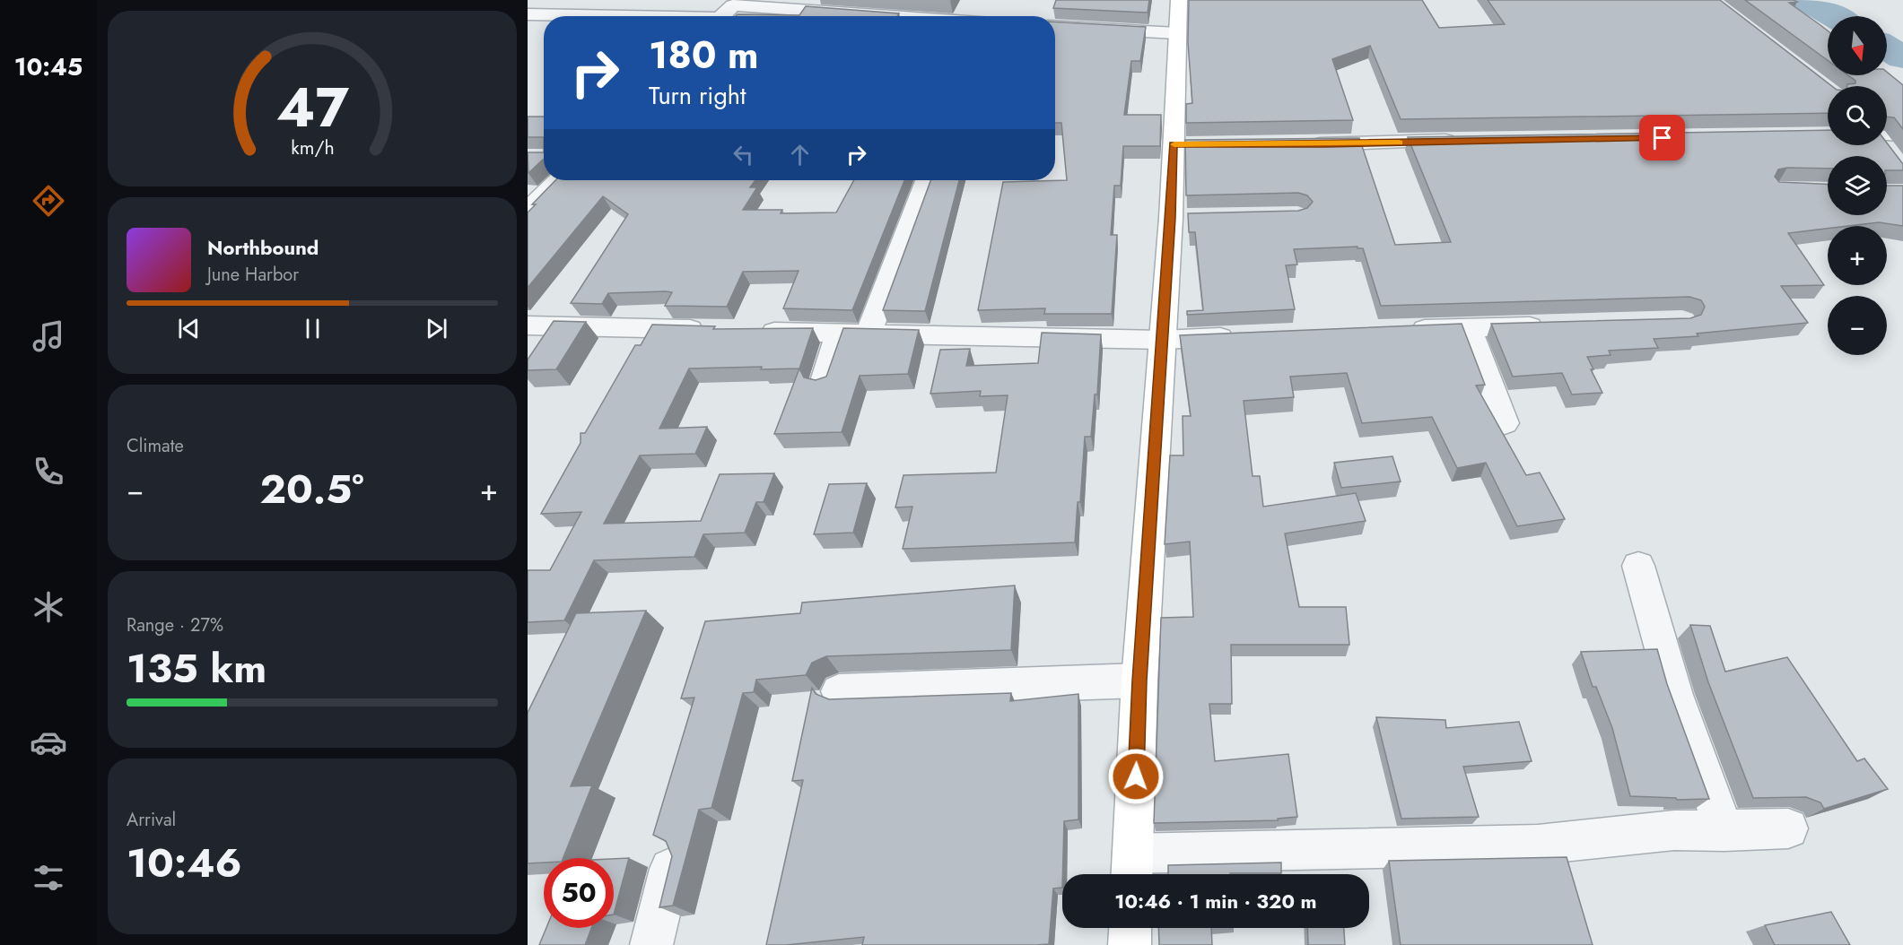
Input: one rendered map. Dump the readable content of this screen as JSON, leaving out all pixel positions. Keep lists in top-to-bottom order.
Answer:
{
  "north": "bottom",
  "page": {
    "tabs": "10:45",
    "map_buttons": ["+", "−"],
    "turn": ["180 m", "Turn right"],
    "song": ["Northbound", "June Harbor"],
    "tile": [
      "Climate",
      ["Range · 27%", "135 km"],
      ["Arrival", "10:46"]
    ],
    "heat": ["−", "20.5°", "+"],
    "limit": "50",
    "trip": "10:46 · 1 min · 320 m",
    "gauge": ["47", "km/h"]
  }
}
